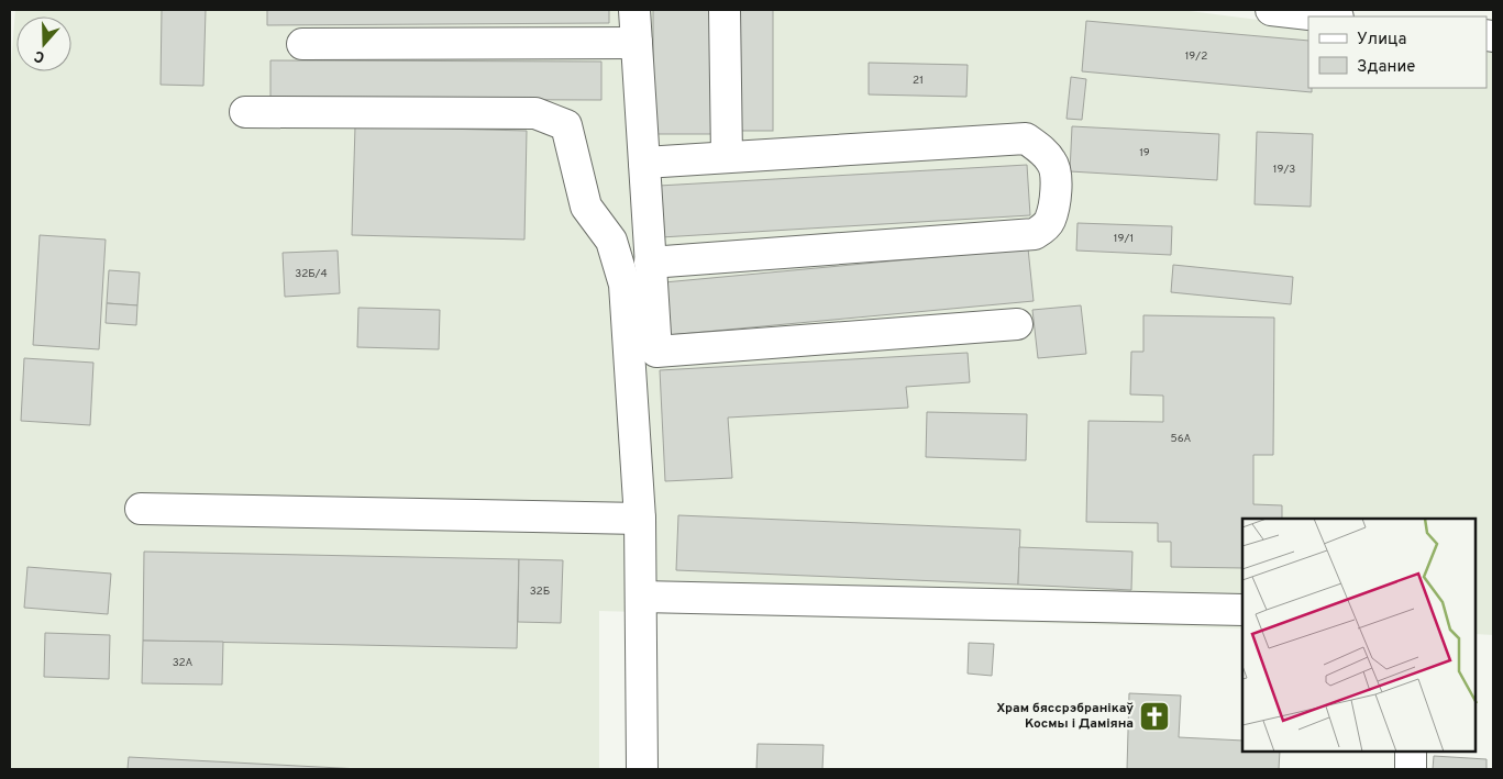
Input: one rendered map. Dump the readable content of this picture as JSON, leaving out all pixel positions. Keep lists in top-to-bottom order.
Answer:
{
  "places": {
    "church": ["Храм бяссрэбранікаў Космы і Даміяна"]
  },
  "house_numbers": [
    "19/2",
    "21",
    "19",
    "19/3",
    "19/1",
    "32Б/4",
    "56А",
    "32Б",
    "32А"
  ],
  "legend": ["Улица", "Здание"],
  "north": "bottom"
}
